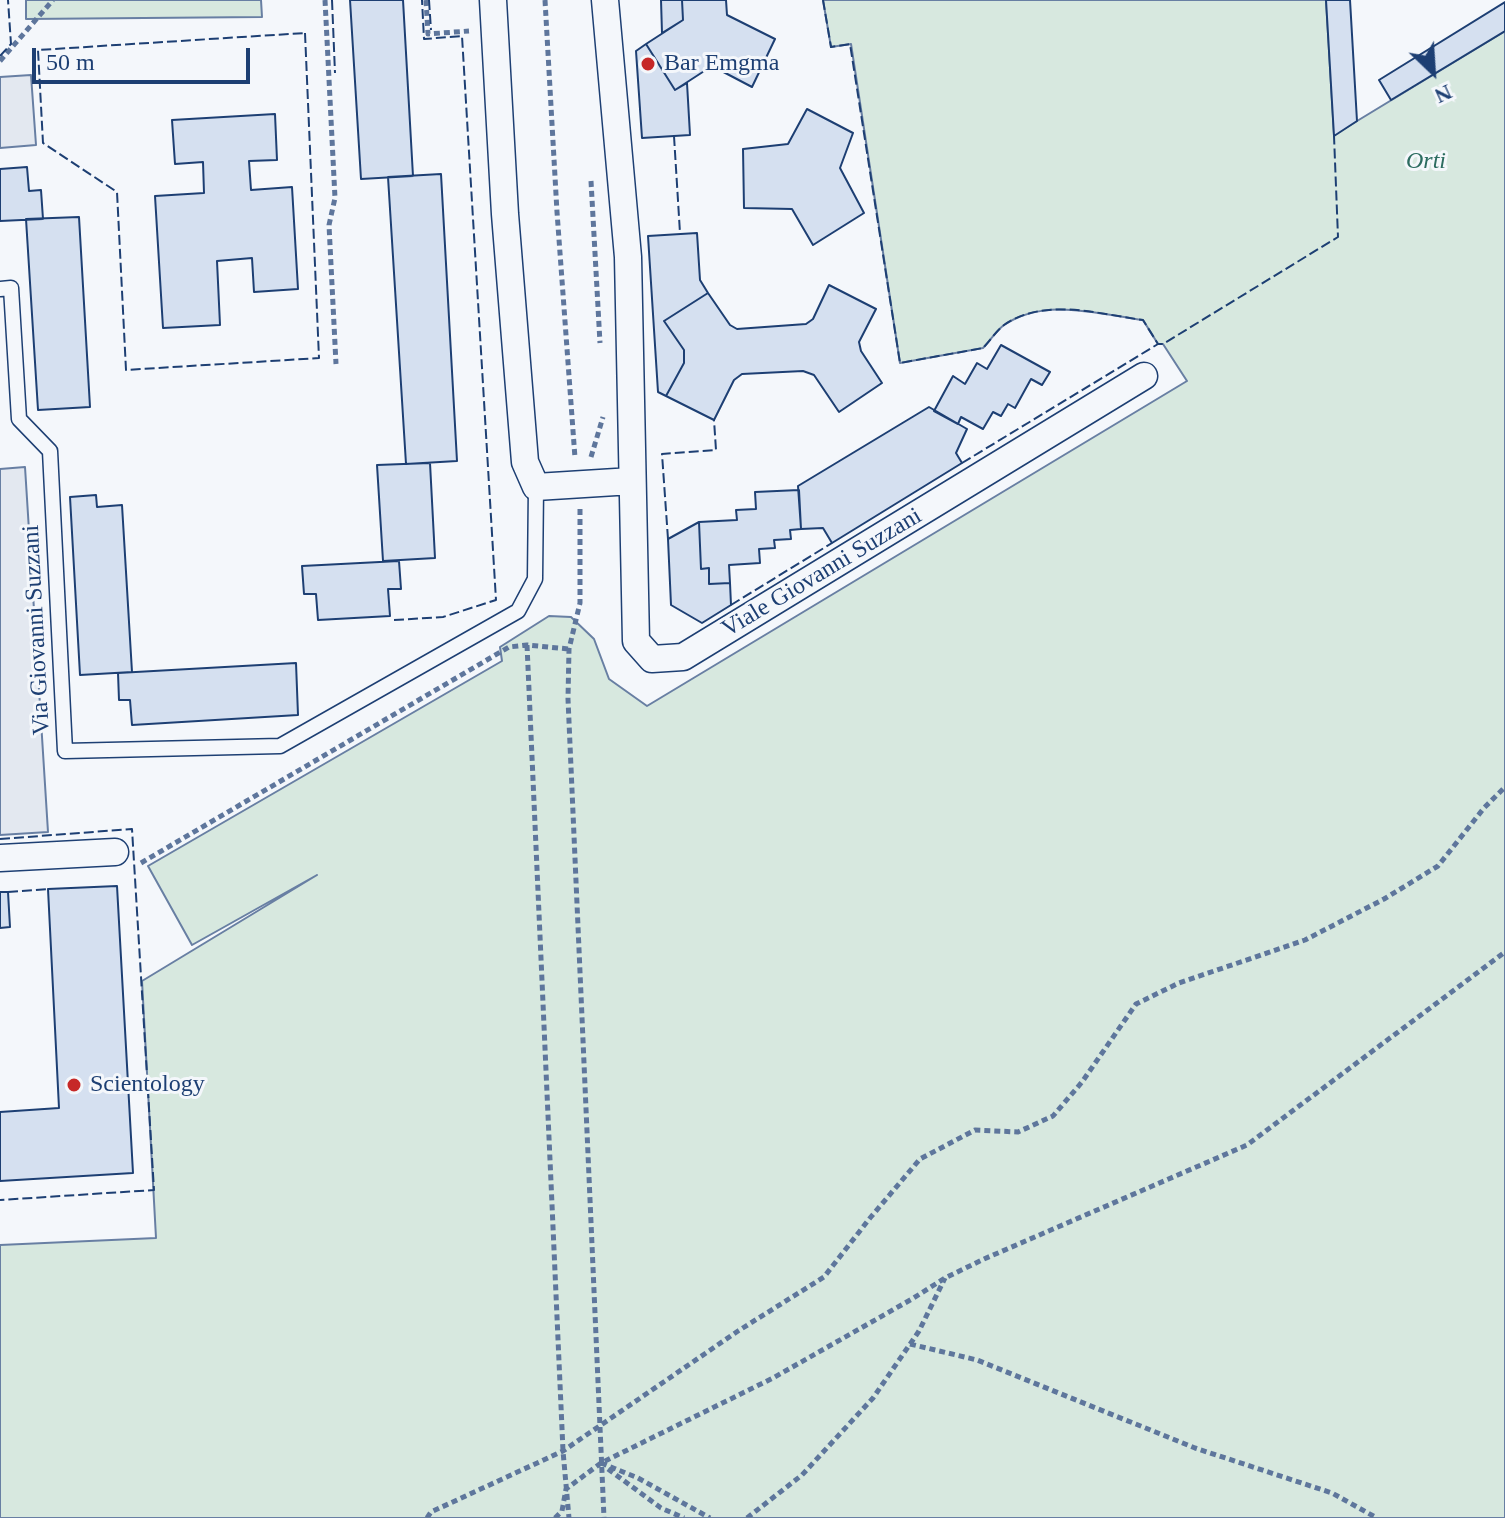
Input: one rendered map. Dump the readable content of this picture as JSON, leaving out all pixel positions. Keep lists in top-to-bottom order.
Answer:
{
  "streets": {
    "street": ["Viale Giovanni Suzzani"],
    "lane": ["Via Giovanni Suzzani"]
  },
  "parks": ["Orti"],
  "places": ["Bar Emgma", "Scientology"],
  "scale_bar": "50 m",
  "north": "bottom right"
}
